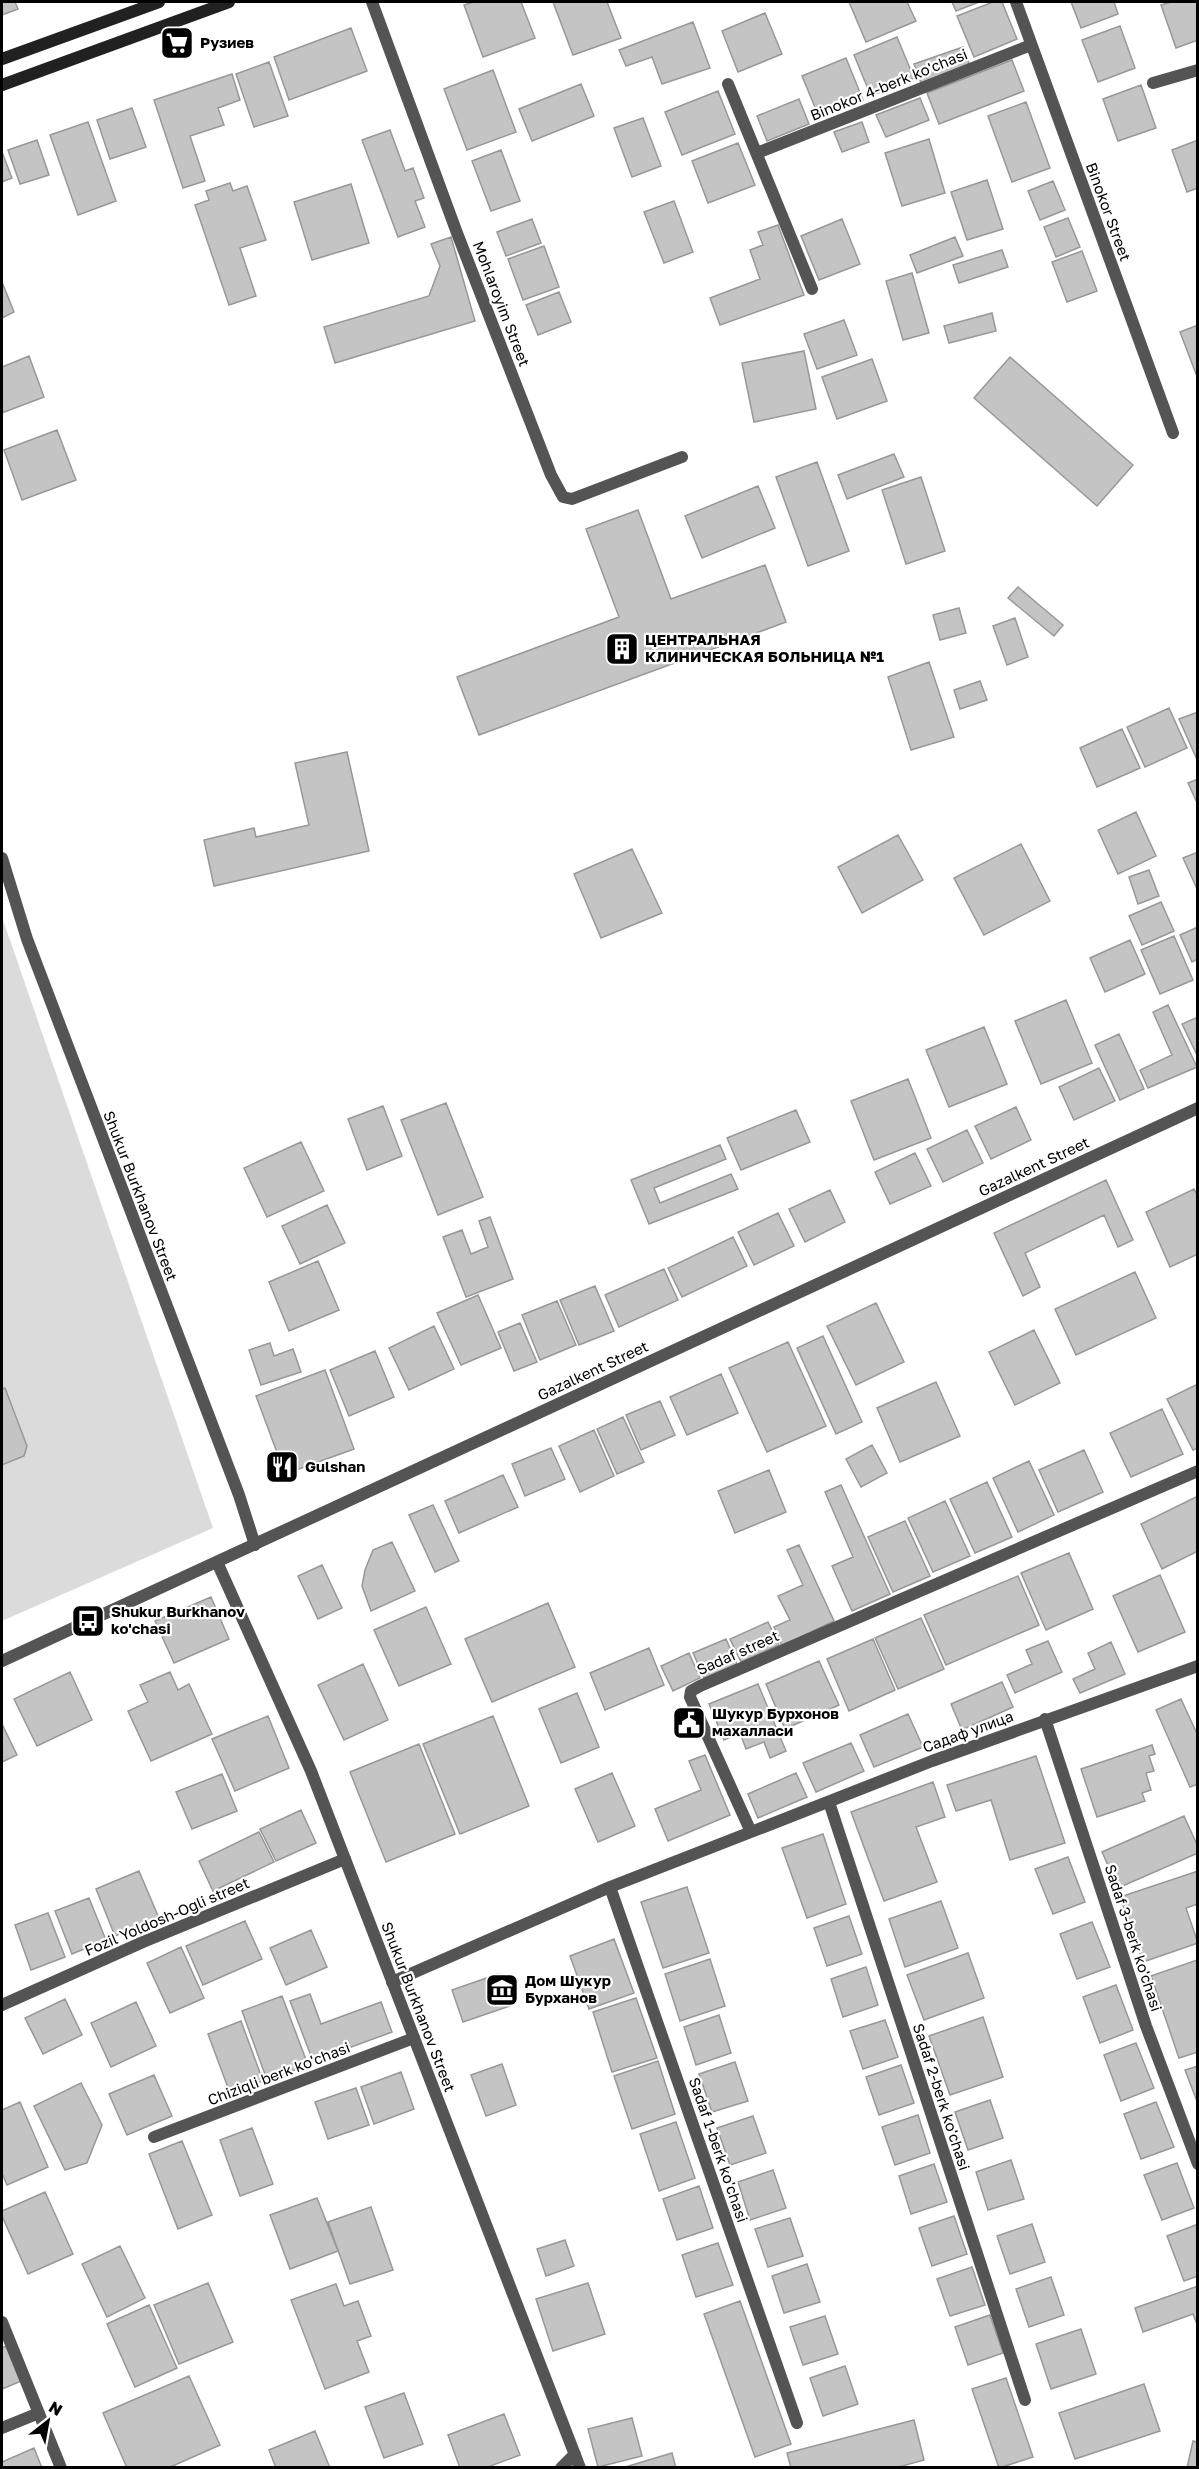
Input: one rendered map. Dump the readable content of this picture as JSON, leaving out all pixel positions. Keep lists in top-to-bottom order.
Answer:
{
  "streets": {
    "street": [
      "Binokor 4-berk ko'chasi",
      "Binokor Street",
      "Mohlaroyim Street",
      "Gazalkent Street",
      "Shukur Burkhanov Street",
      "Sadaf street",
      "Садаф улица",
      "Fozil Yoldosh-Ogli street",
      "Sadaf 3-berk ko'chasi",
      "Chiziqli berk ko'chasi",
      "Sadaf 2-berk ko'chasi",
      "Sadaf 1-berk ko'chasi"
    ]
  },
  "crossings": [
    ["Binokor 4-berk ko'chasi", "Binokor Street"],
    ["Gazalkent Street", "Shukur Burkhanov Street"],
    ["Shukur Burkhanov Street", "Fozil Yoldosh-Ogli street"],
    ["Shukur Burkhanov Street", "Chiziqli berk ko'chasi"],
    ["Sadaf street", "Садаф улица"],
    ["Садаф улица", "Sadaf 3-berk ko'chasi"],
    ["Садаф улица", "Sadaf 2-berk ko'chasi"]
  ],
  "places": {
    "supermarket": ["Рузиев"],
    "building": ["ЦЕНТРАЛЬНАЯ КЛИНИЧЕСКАЯ БОЛЬНИЦА №1"],
    "restaurant": ["Gulshan"],
    "bus stop": ["Shukur Burkhanov ko'chasi"],
    "public building": ["Шукур Бурхонов махалласи"],
    "museum": ["Дом Шукур Бурханов"]
  },
  "north": "top right"
}
